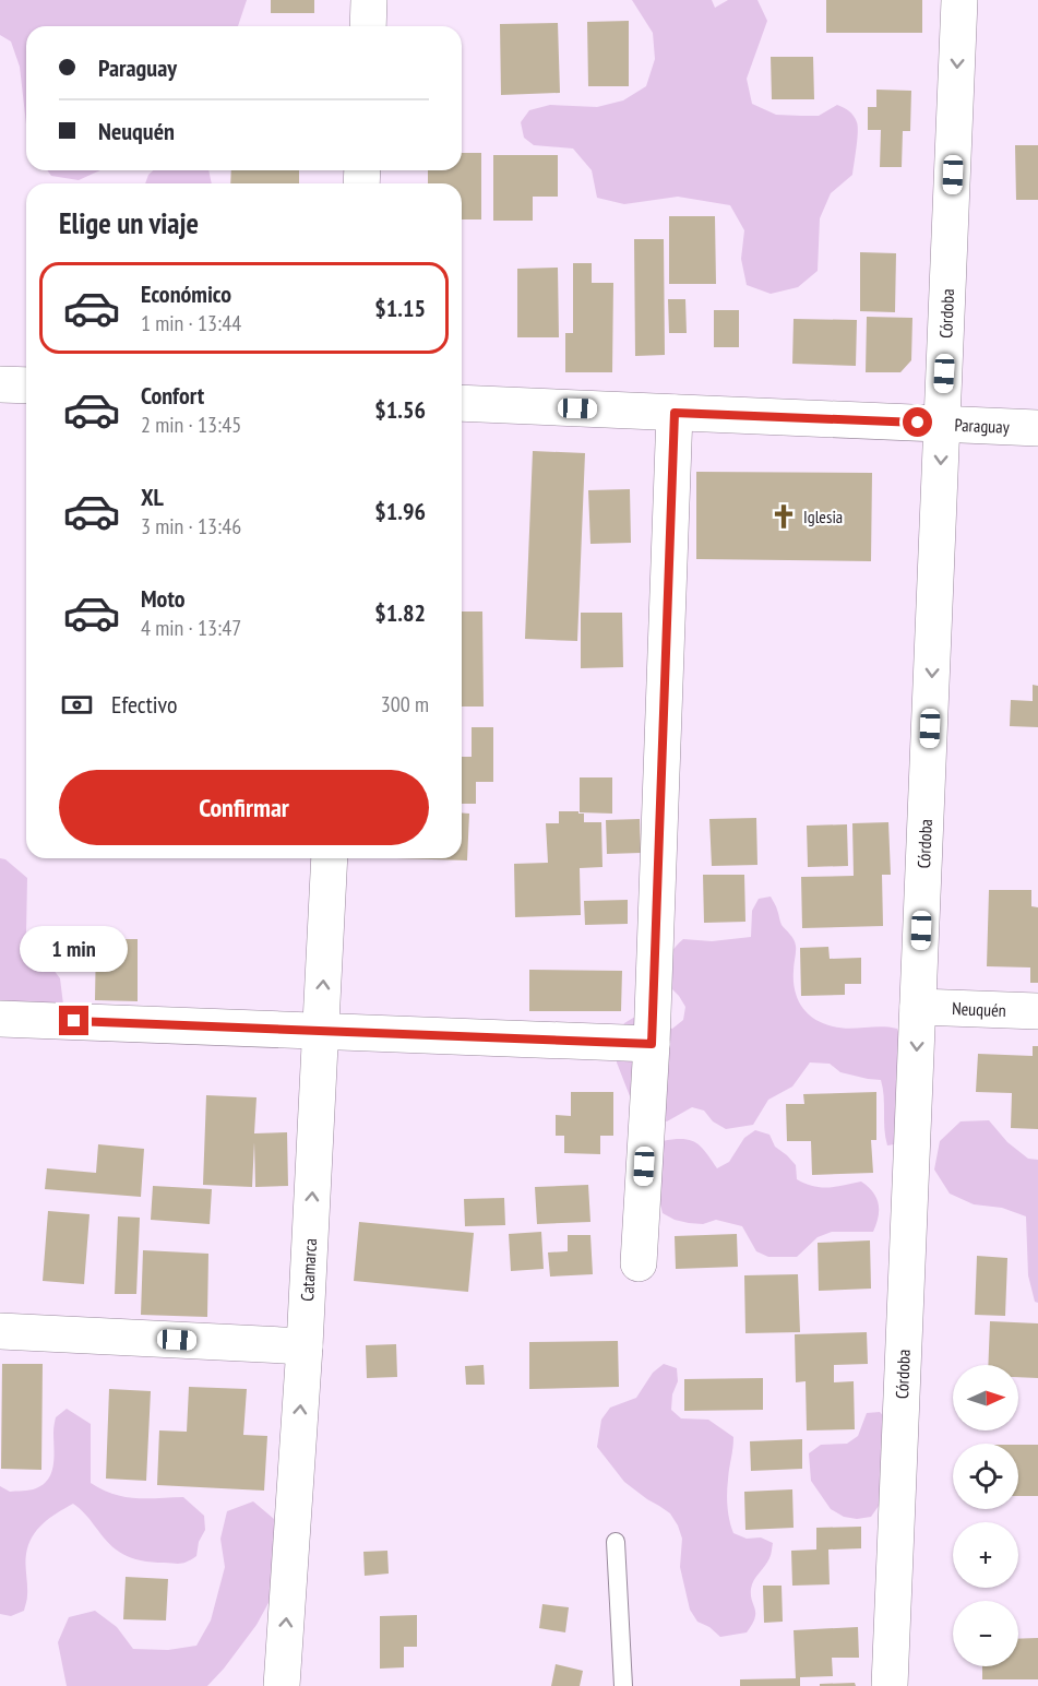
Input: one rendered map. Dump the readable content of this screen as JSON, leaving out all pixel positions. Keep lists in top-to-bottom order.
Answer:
{
  "streets": {
    "street": [
      "Córdoba",
      "Paraguay",
      "Neuquén",
      "Catamarca"
    ]
  },
  "crossings": [
    ["Córdoba", "Paraguay"],
    ["Córdoba", "Neuquén"]
  ],
  "one_way": ["Catamarca"],
  "places": {
    "church": ["Iglesia"]
  },
  "north": "right",
  "page": {
    "banner": ["Paraguay", "Neuquén"],
    "heading": "Elige un viaje",
    "list": [
      {
        "name": "Económico",
        "note": "1 min · 13:44",
        "value": "$1.15"
      },
      {
        "name": "Confort",
        "note": "2 min · 13:45",
        "value": "$1.56"
      },
      {
        "name": "XL",
        "note": "3 min · 13:46",
        "value": "$1.96"
      },
      {
        "name": "Moto",
        "note": "4 min · 13:47",
        "value": "$1.82"
      }
    ],
    "pay": ["Efectivo", "300 m"],
    "buttons": "Confirmar",
    "bubble": "1 min",
    "map_buttons": ["+", "−"]
  }
}
